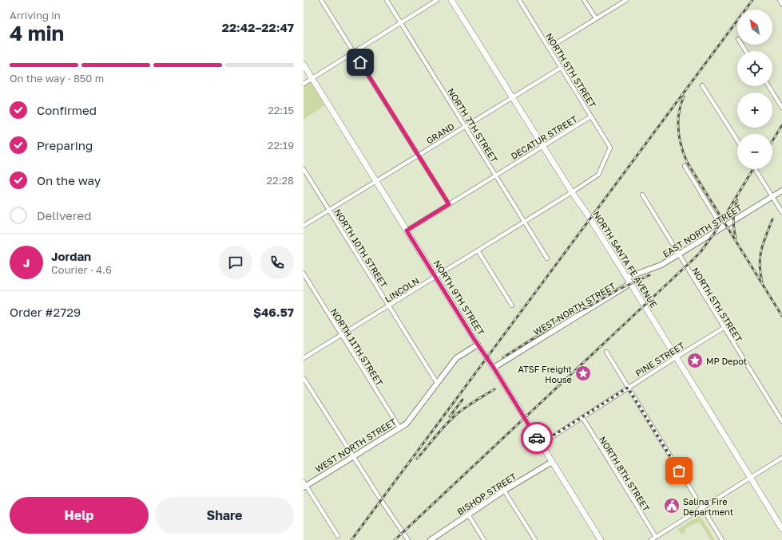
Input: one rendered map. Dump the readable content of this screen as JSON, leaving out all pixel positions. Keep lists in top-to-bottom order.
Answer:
{
  "streets": {
    "main road": ["NORTH SANTA FE AVENUE", "NORTH 9TH STREET"],
    "street": [
      "NORTH 5TH STREET",
      "NORTH 7TH STREET",
      "GRAND",
      "DECATUR STREET",
      "EAST NORTH STREET",
      "NORTH 10TH STREET",
      "LINCOLN",
      "WEST NORTH STREET",
      "NORTH 11TH STREET",
      "PINE STREET",
      "NORTH 8TH STREET",
      "BISHOP STREET"
    ]
  },
  "crossings": [
    ["NORTH 5TH STREET", "GRAND"],
    ["NORTH 5TH STREET", "DECATUR STREET"],
    ["NORTH 5TH STREET", "EAST NORTH STREET"],
    ["NORTH 5TH STREET", "LINCOLN"],
    ["NORTH 5TH STREET", "PINE STREET"],
    ["NORTH 7TH STREET", "GRAND"],
    ["NORTH 7TH STREET", "DECATUR STREET"],
    ["NORTH 7TH STREET", "LINCOLN"],
    ["GRAND", "NORTH 10TH STREET"],
    ["GRAND", "NORTH SANTA FE AVENUE"],
    ["GRAND", "NORTH 9TH STREET"],
    ["DECATUR STREET", "NORTH SANTA FE AVENUE"],
    ["DECATUR STREET", "NORTH 9TH STREET"],
    ["EAST NORTH STREET", "NORTH SANTA FE AVENUE"],
    ["NORTH 10TH STREET", "LINCOLN"],
    ["NORTH 10TH STREET", "WEST NORTH STREET"],
    ["NORTH SANTA FE AVENUE", "LINCOLN"],
    ["NORTH SANTA FE AVENUE", "WEST NORTH STREET"],
    ["NORTH SANTA FE AVENUE", "PINE STREET"],
    ["LINCOLN", "NORTH 9TH STREET"],
    ["LINCOLN", "NORTH 11TH STREET"],
    ["NORTH 9TH STREET", "WEST NORTH STREET"],
    ["NORTH 9TH STREET", "PINE STREET"],
    ["NORTH 9TH STREET", "BISHOP STREET"],
    ["WEST NORTH STREET", "NORTH 11TH STREET"],
    ["PINE STREET", "NORTH 8TH STREET"]
  ],
  "places": {
    "place": ["MP Depot", "ATSF Freight House"],
    "public building": ["Salina Fire Department"]
  },
  "north": "top left",
  "page": {
    "heading": ["4 min", "Arriving in", "22:42–22:47"],
    "panel": [
      "Jordan",
      "Courier · 4.6",
      "Order #2729",
      "$46.57"
    ],
    "map_buttons": ["+", "−"],
    "bar": "On the way · 850 m",
    "list": [
      ["Confirmed", "22:15"],
      ["Preparing", "22:19"],
      ["On the way", "22:28"],
      "Delivered"
    ],
    "round": "J",
    "buttons": ["Help", "Share"]
  }
}
